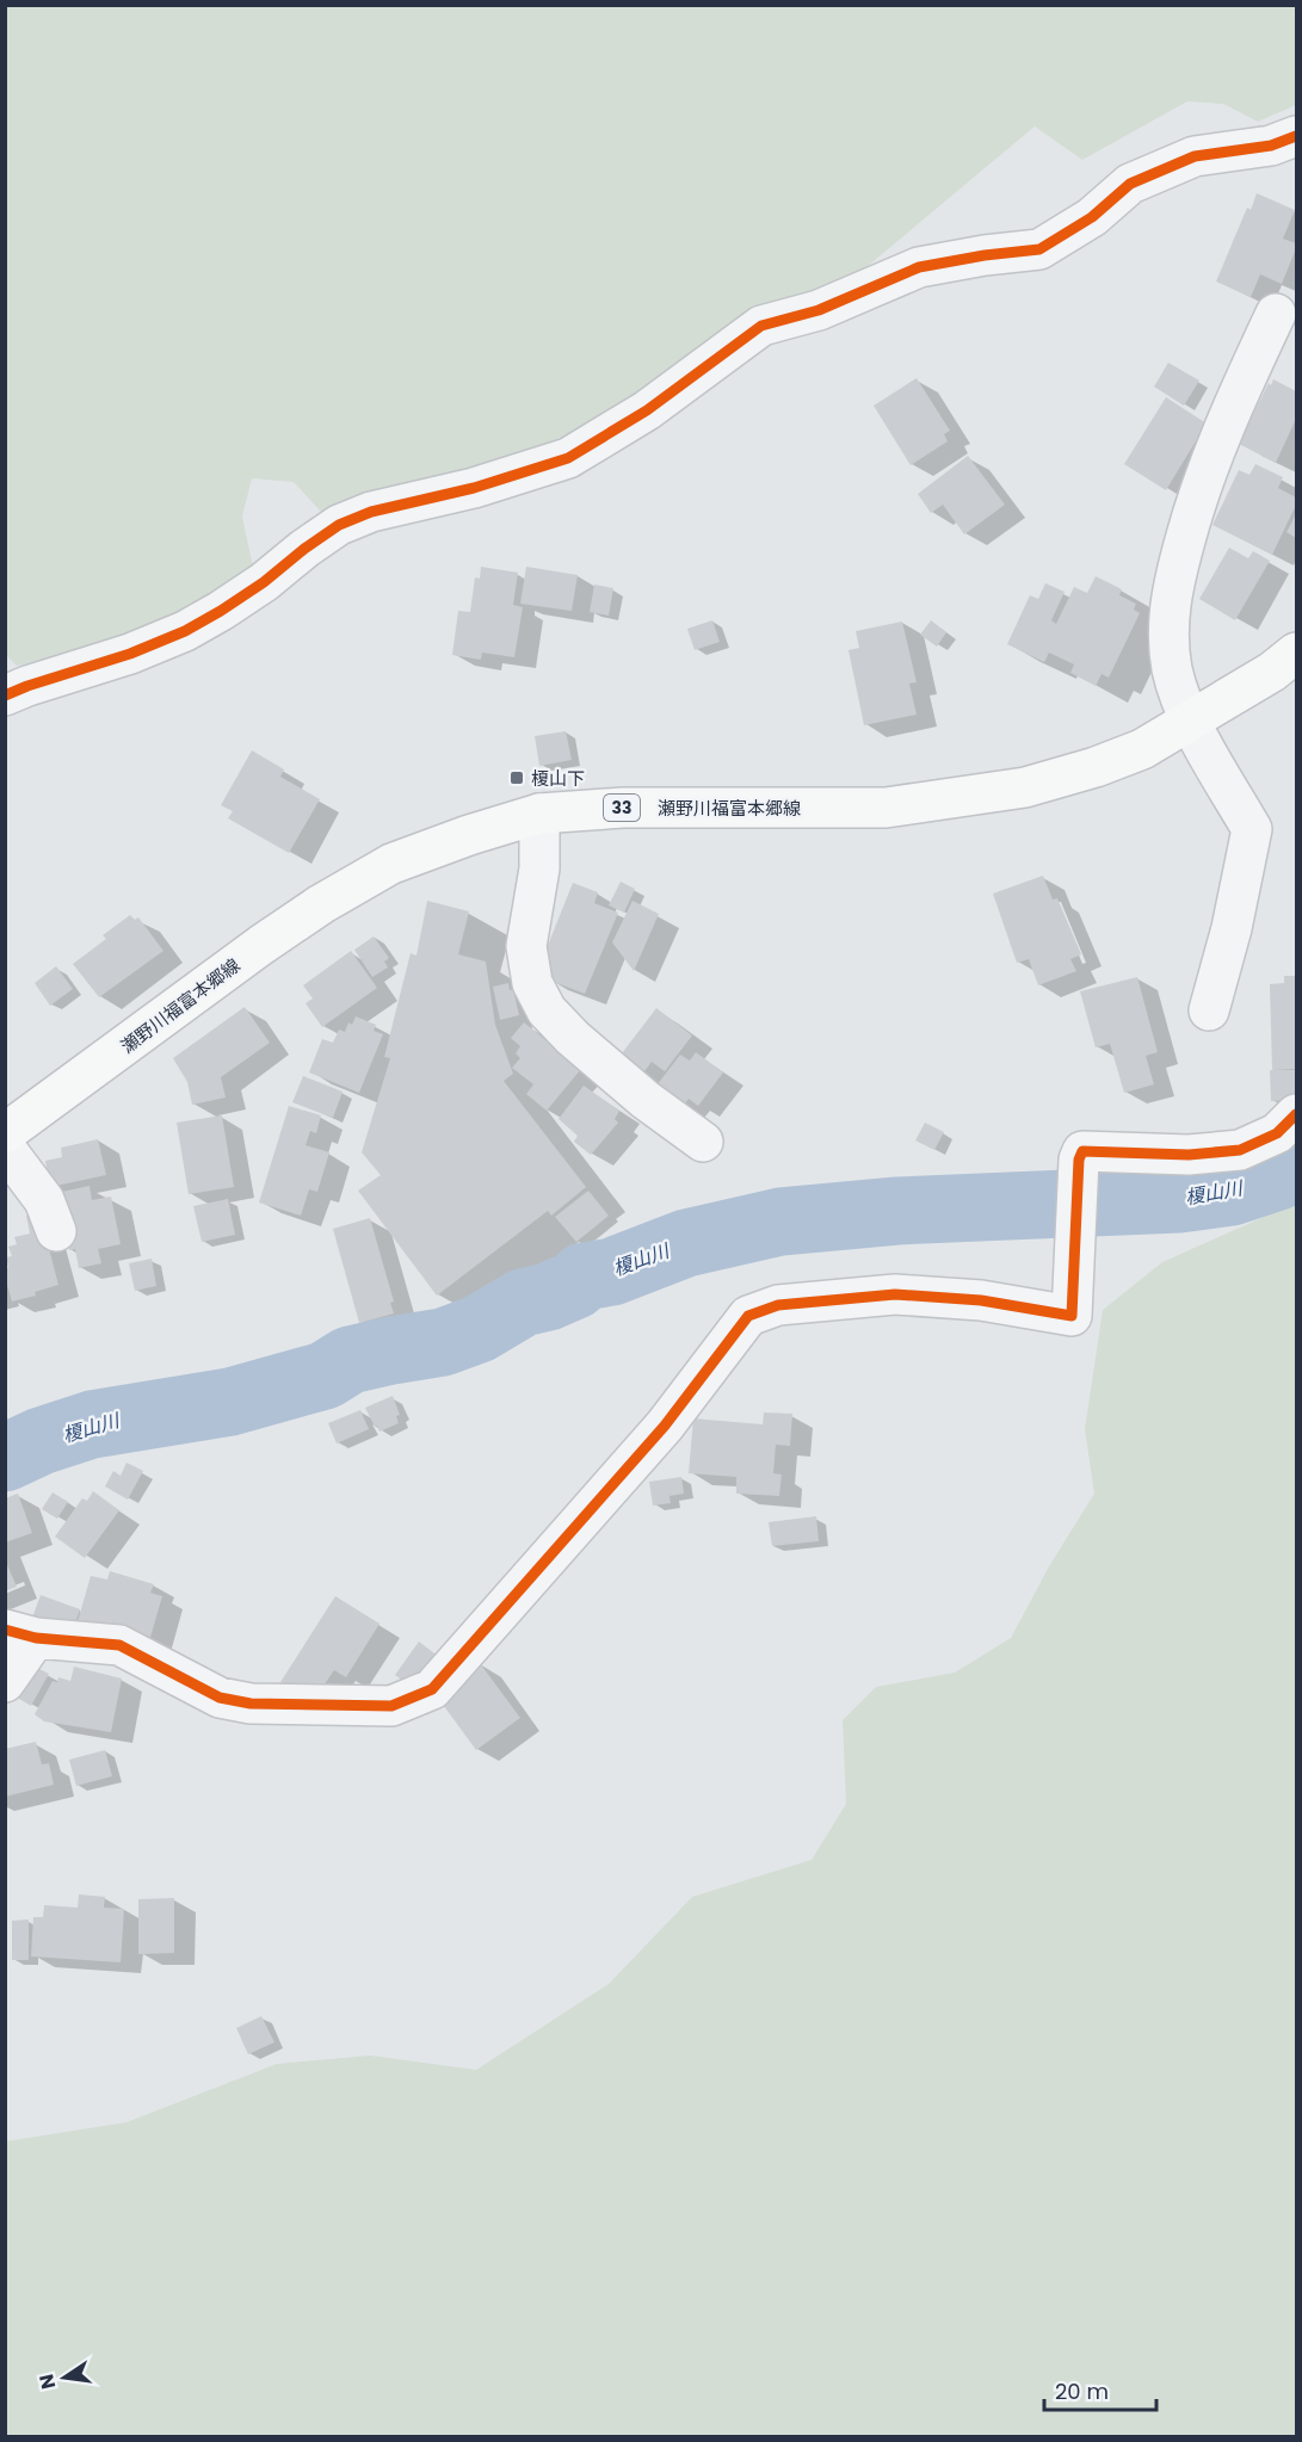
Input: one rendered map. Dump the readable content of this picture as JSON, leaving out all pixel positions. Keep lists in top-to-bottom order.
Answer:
{
  "streets": {
    "main road": ["33", "瀬野川福富本郷線"]
  },
  "water": ["榎山川"],
  "places": {
    "transit": ["榎山下"]
  },
  "scale_bar": "20 m",
  "north": "left"
}
